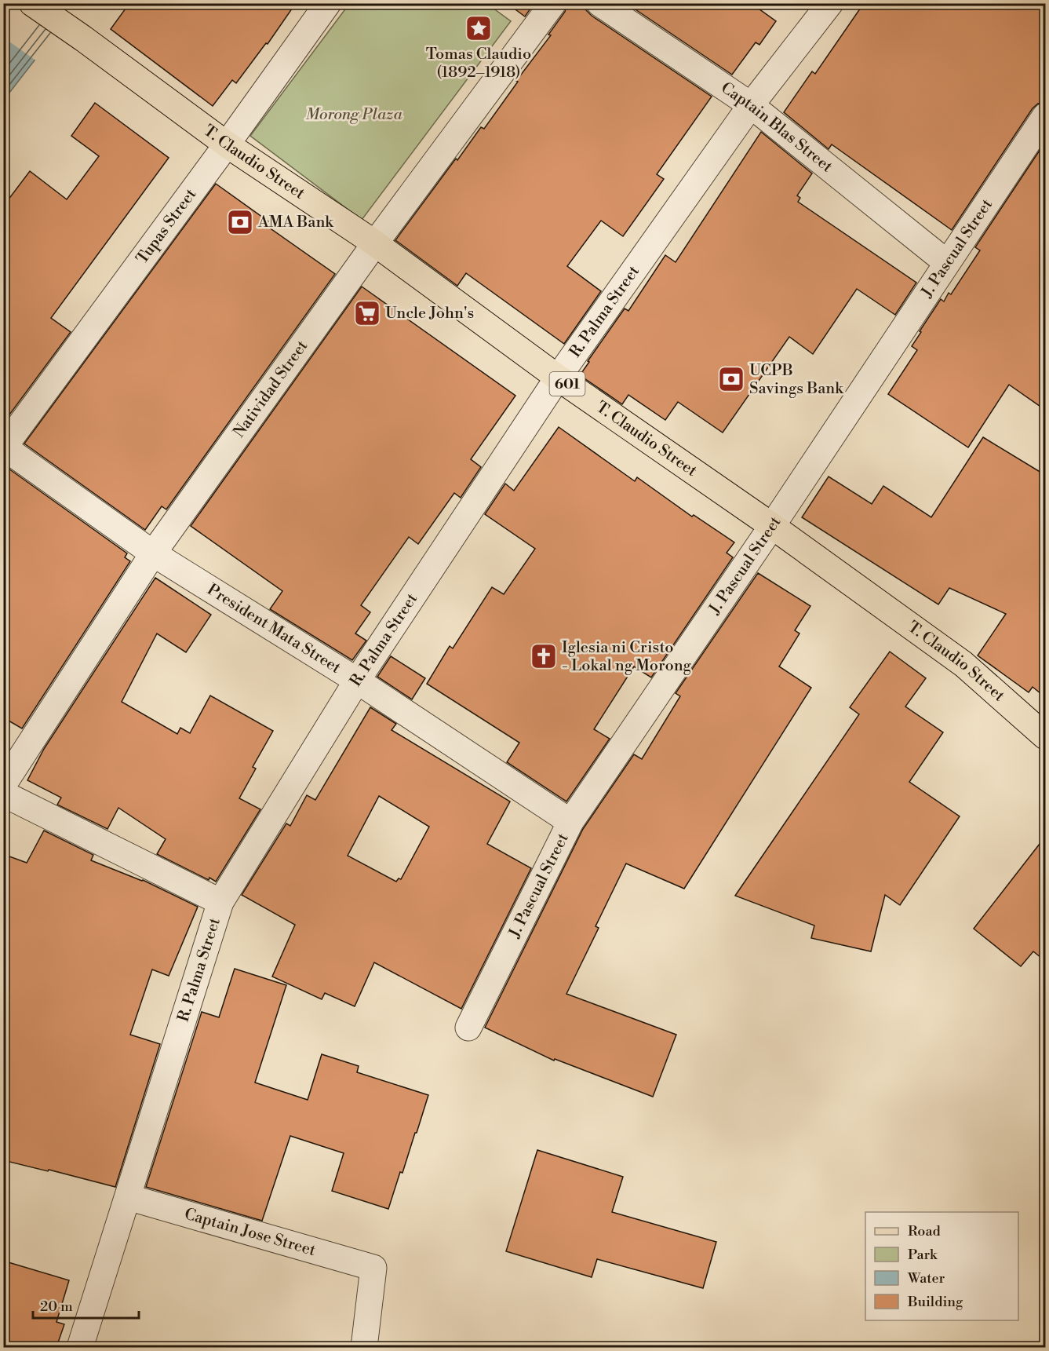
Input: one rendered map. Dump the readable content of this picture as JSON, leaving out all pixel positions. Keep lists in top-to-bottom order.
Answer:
{
  "streets": {
    "main road": ["T. Claudio Street", "601"],
    "street": [
      "Captain Blas Street",
      "Tupas Street",
      "J. Pascual Street",
      "R. Palma Street",
      "Natividad Street",
      "President Mata Street",
      "Captain Jose Street"
    ]
  },
  "crossings": [
    ["Captain Blas Street", "J. Pascual Street"],
    ["Captain Blas Street", "R. Palma Street"],
    ["T. Claudio Street", "Tupas Street"],
    ["T. Claudio Street", "J. Pascual Street"],
    ["T. Claudio Street", "R. Palma Street"],
    ["T. Claudio Street", "Natividad Street"],
    ["Tupas Street", "President Mata Street"],
    ["J. Pascual Street", "President Mata Street"],
    ["R. Palma Street", "President Mata Street"],
    ["R. Palma Street", "Captain Jose Street"],
    ["Natividad Street", "President Mata Street"]
  ],
  "parks": ["Morong Plaza"],
  "places": {
    "place": ["Tomas Claudio (1892–1918)"],
    "bank": ["AMA Bank", "UCPB Savings Bank"],
    "supermarket": ["Uncle John's"],
    "church": ["Iglesia ni Cristo - Lokal ng Morong"]
  },
  "legend": [
    "Road",
    "Park",
    "Water",
    "Building"
  ],
  "scale_bar": "20 m"
}
